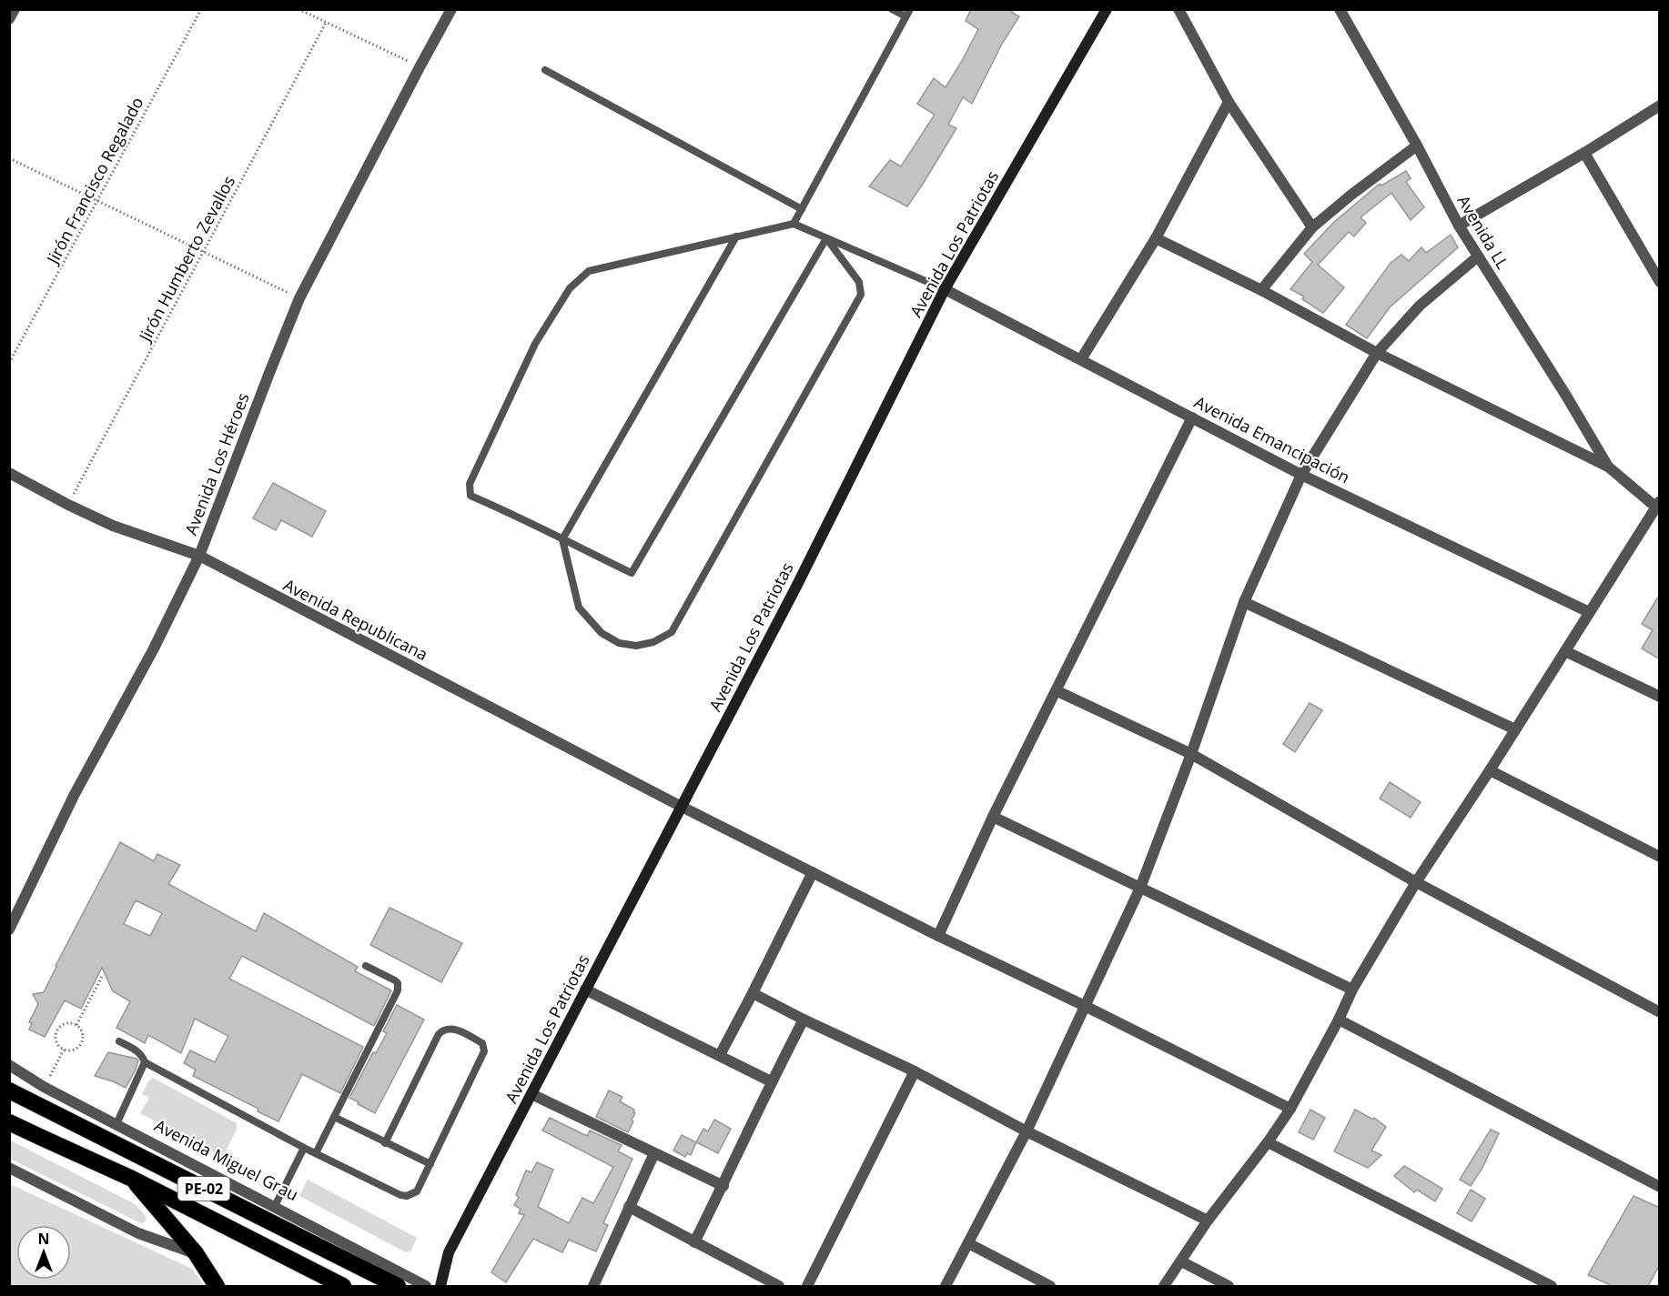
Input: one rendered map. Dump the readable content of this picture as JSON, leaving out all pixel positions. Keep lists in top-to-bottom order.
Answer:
{
  "streets": {
    "highway": ["PE-02"],
    "street": [
      "Avenida LL",
      "Avenida Los Patriotas",
      "Avenida Emancipación",
      "Avenida Los Héroes",
      "Avenida Republicana",
      "Avenida Miguel Grau"
    ],
    "path": ["Jirón Francisco Regalado", "Jirón Humberto Zevallos"]
  },
  "crossings": [
    ["Avenida Los Patriotas", "Avenida Emancipación"],
    ["Avenida Los Patriotas", "Avenida Republicana"],
    ["Jirón Humberto Zevallos", "Avenida Republicana"],
    ["Avenida Los Héroes", "Avenida Republicana"]
  ],
  "north": "top"
}
